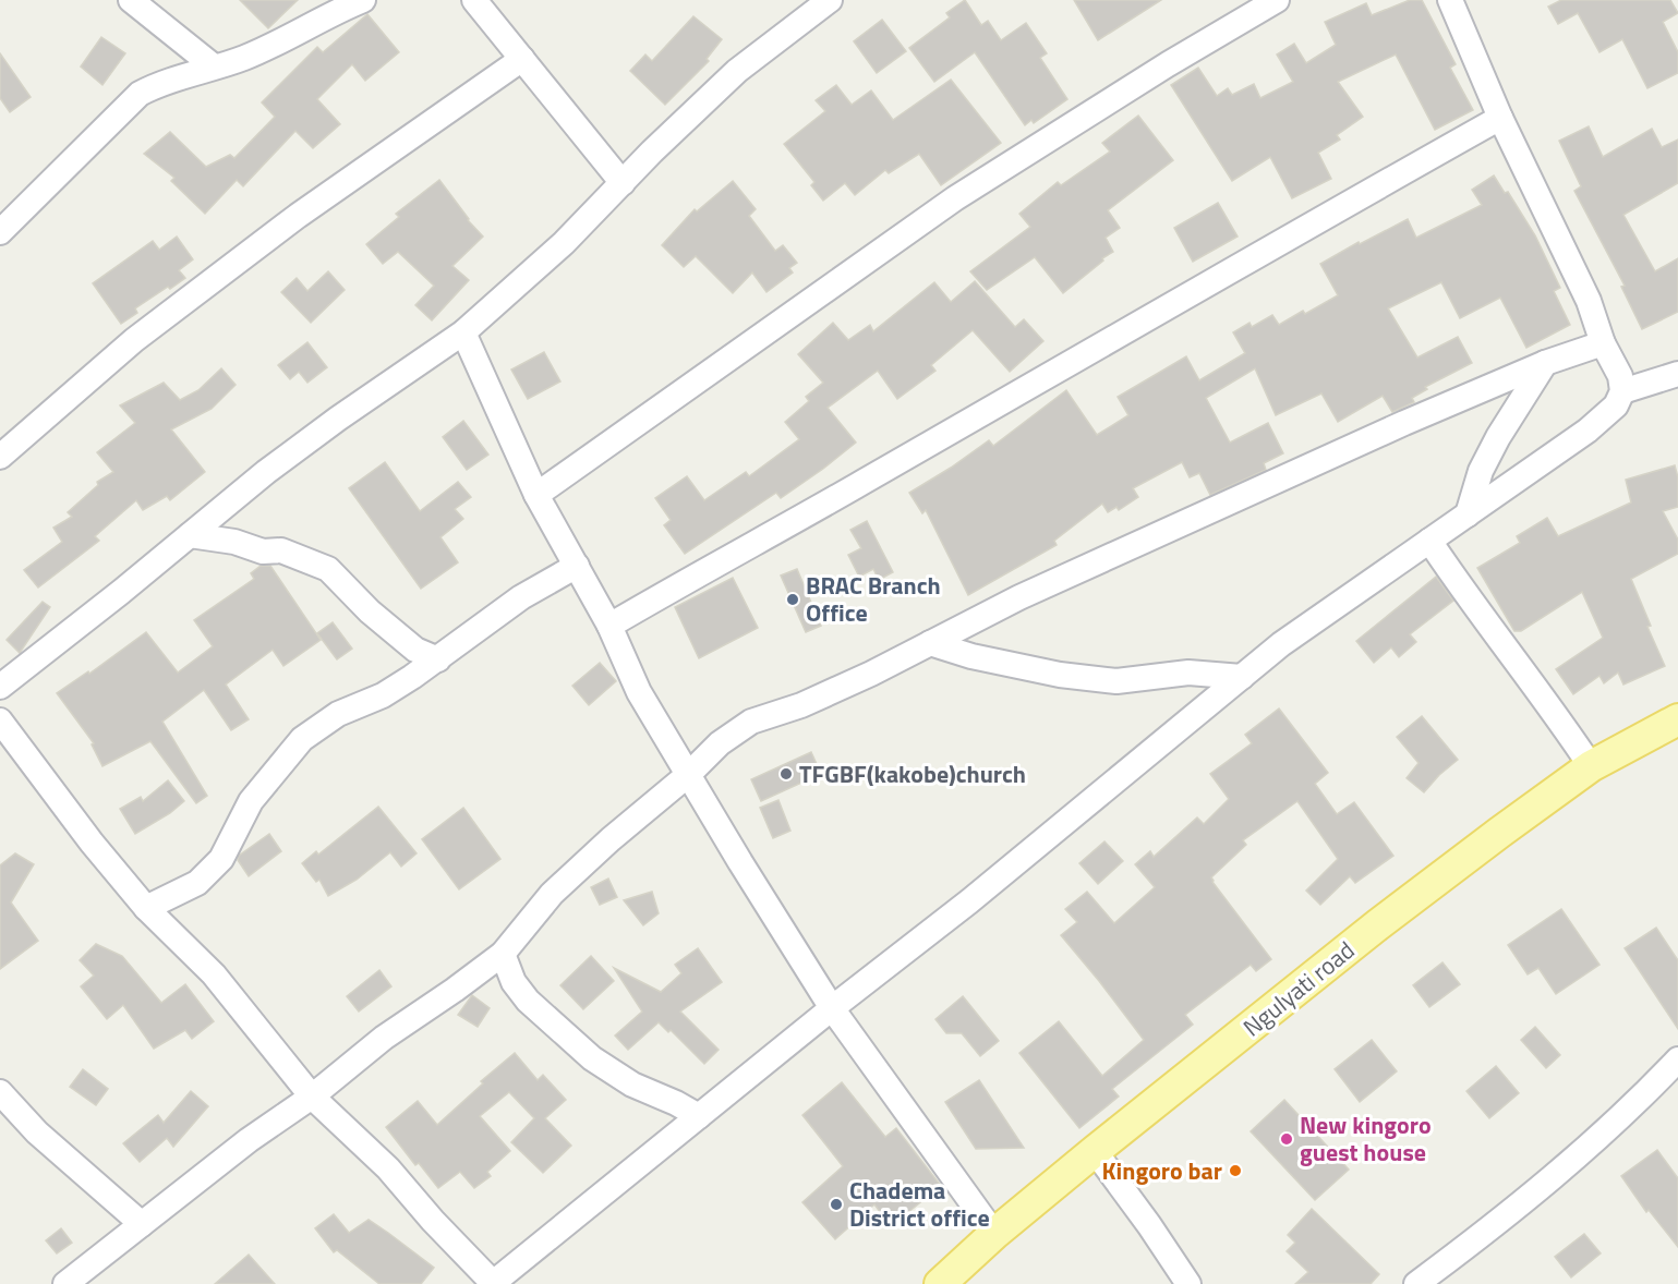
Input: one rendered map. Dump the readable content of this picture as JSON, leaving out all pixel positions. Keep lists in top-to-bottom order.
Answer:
{
  "streets": {
    "main road": ["Ngulyati road"]
  },
  "places": [
    "BRAC Branch Office",
    "TFGBF(kakobe)church",
    "New kingoro guest house",
    "Kingoro bar",
    "Chadema District office"
  ]
}
